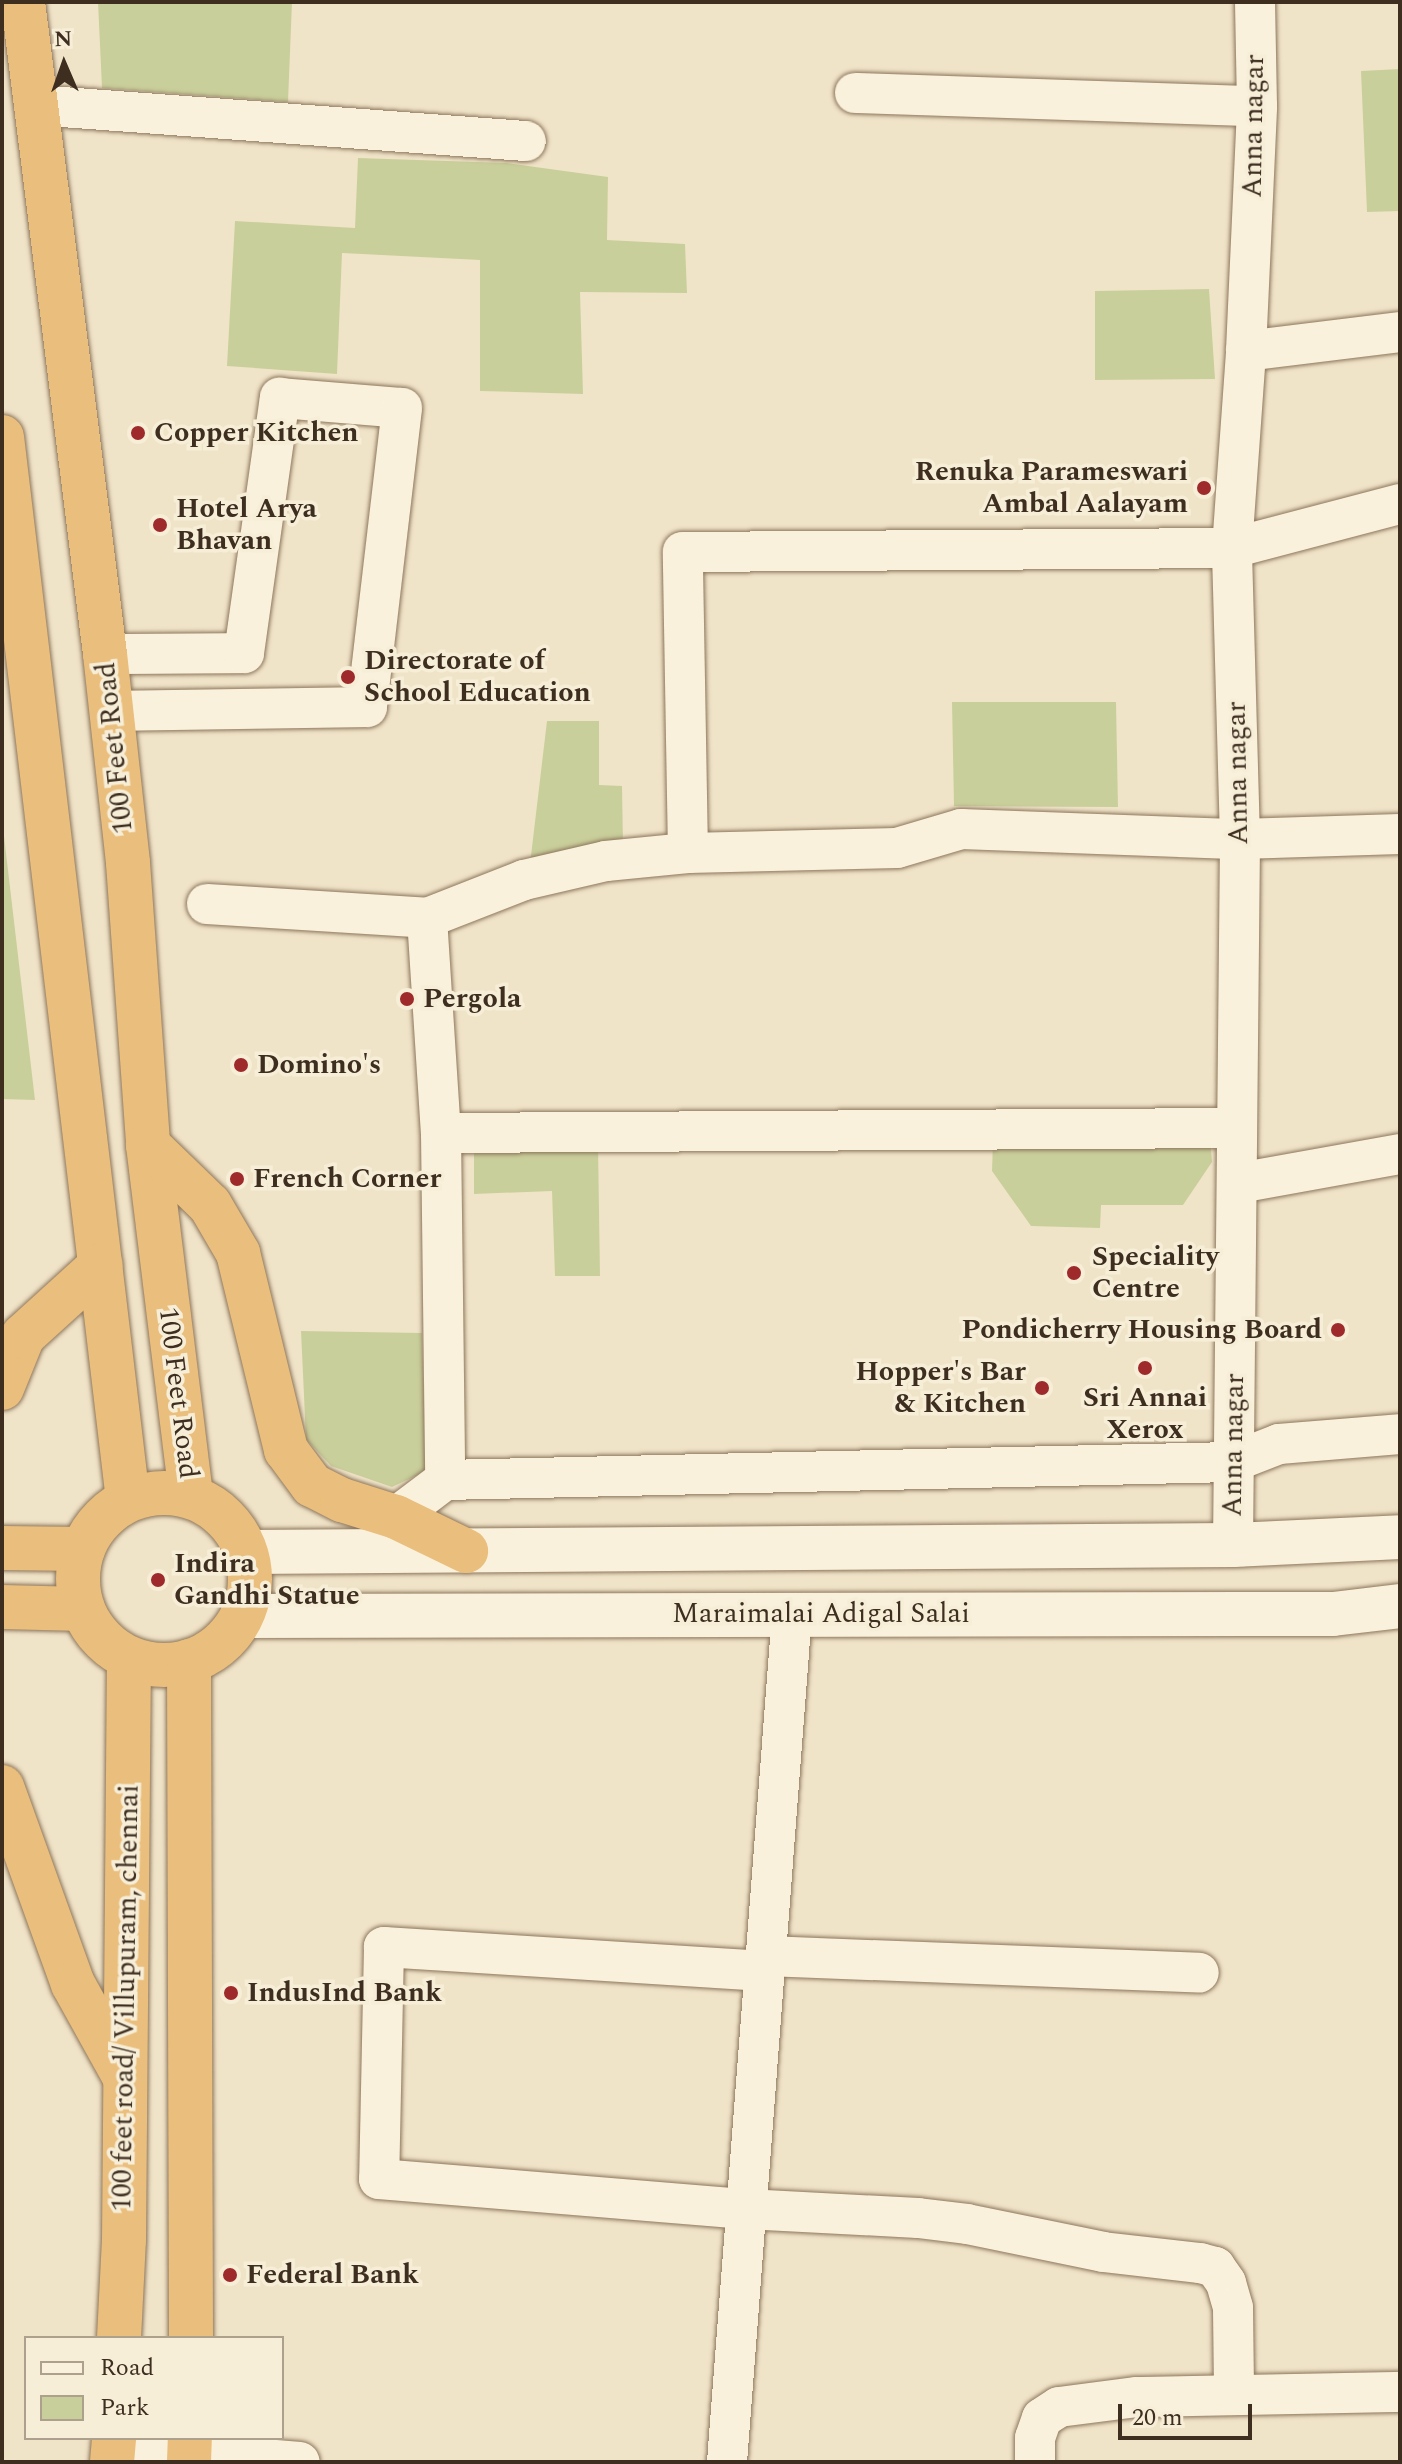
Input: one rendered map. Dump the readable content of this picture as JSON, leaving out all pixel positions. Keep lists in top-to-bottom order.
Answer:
{
  "streets": {
    "highway": ["100 Feet Road", "100 feet road/ Villupuram, chennai"],
    "main road": ["Maraimalai Adigal Salai"],
    "street": ["Anna nagar"]
  },
  "crossings": [
    ["100 Feet Road", "Maraimalai Adigal Salai"],
    ["100 Feet Road", "100 feet road/ Villupuram, chennai"],
    ["Maraimalai Adigal Salai", "100 feet road/ Villupuram, chennai"]
  ],
  "places": [
    "Copper Kitchen",
    "Renuka Parameswari Ambal Aalayam",
    "Hotel Arya Bhavan",
    "Directorate of School Education",
    "Pergola",
    "Domino's",
    "French Corner",
    "Speciality Centre",
    "Pondicherry Housing Board",
    "Sri Annai Xerox",
    "Hopper's Bar & Kitchen",
    "Indira Gandhi Statue",
    "IndusInd Bank",
    "Federal Bank"
  ],
  "legend": ["Road", "Park"],
  "scale_bar": "20 m",
  "north": "top"
}
